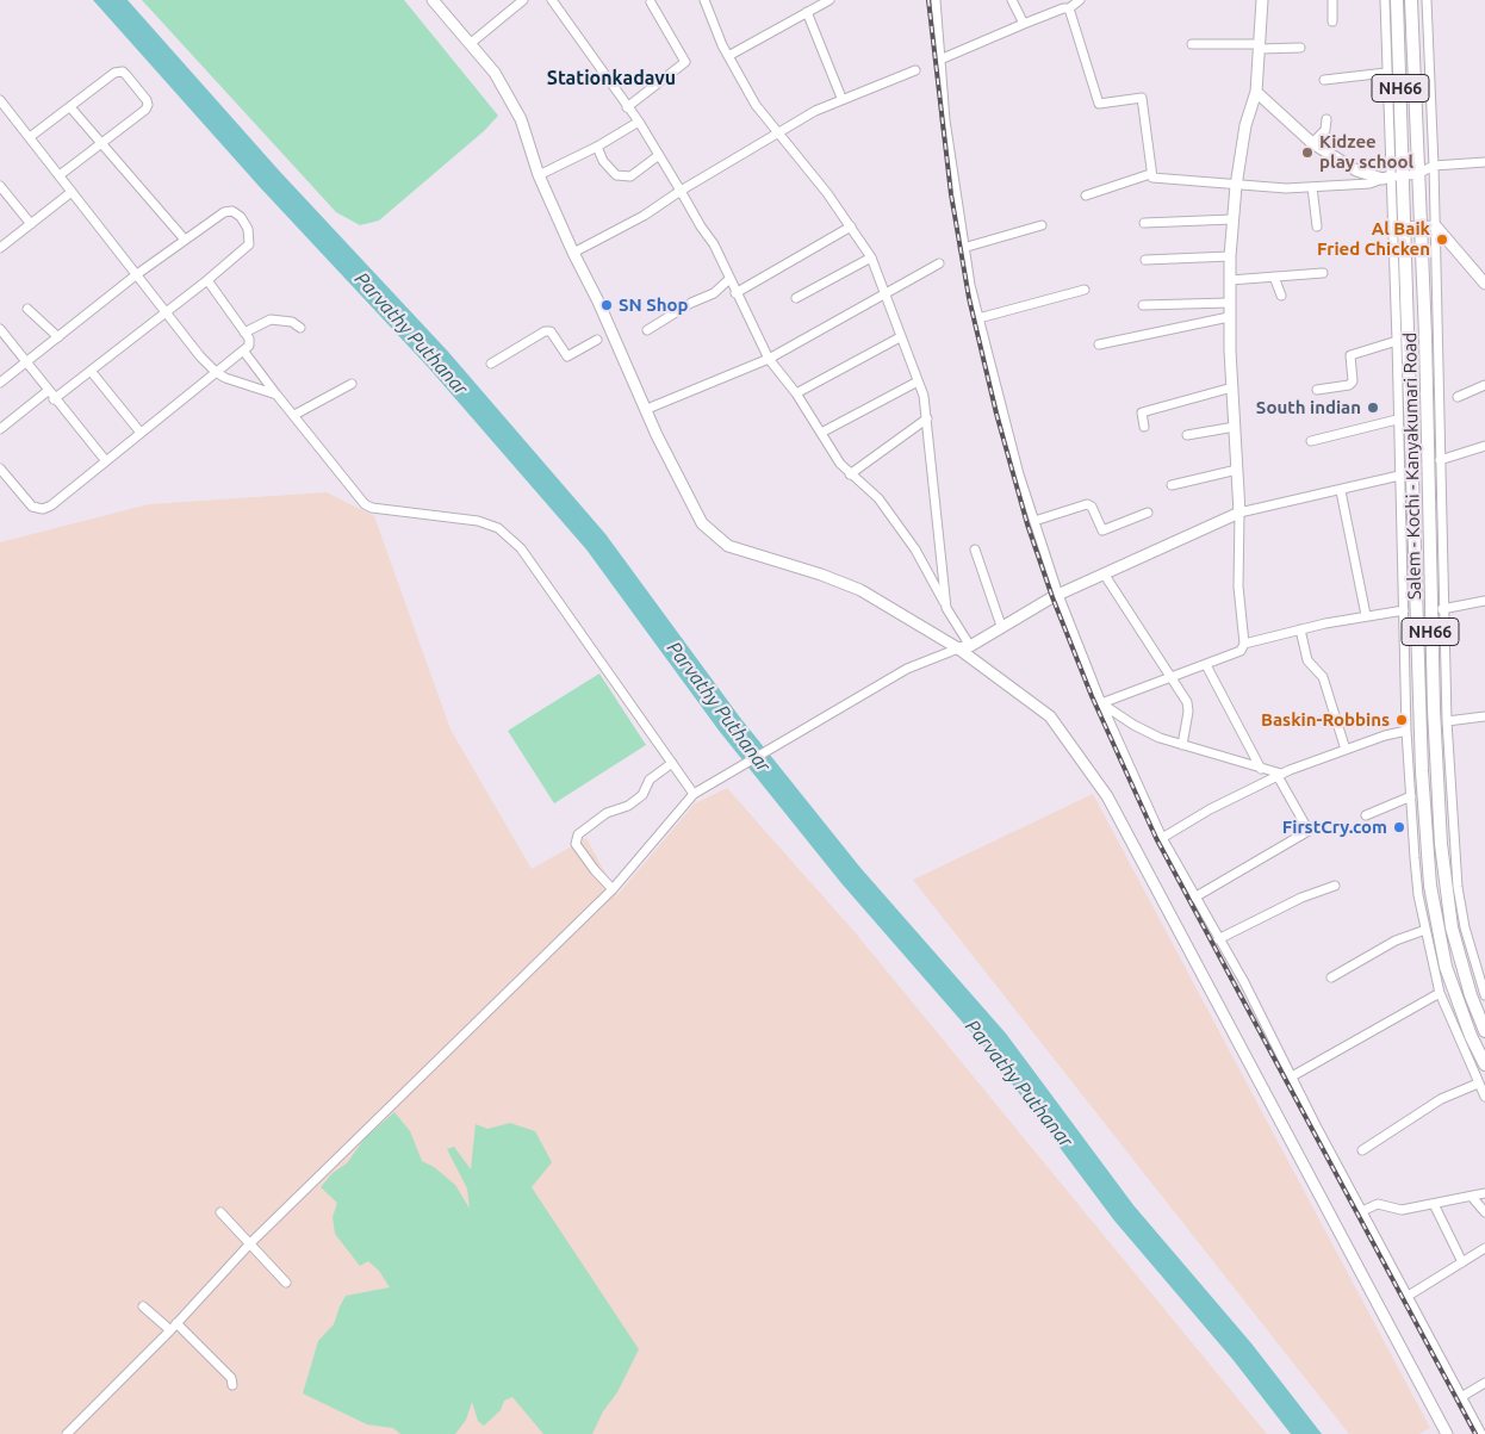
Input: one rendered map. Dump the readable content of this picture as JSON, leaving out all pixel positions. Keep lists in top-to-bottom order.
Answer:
{
  "streets": {
    "highway": ["NH66", "Salem - Kochi - Kanyakumari Road"]
  },
  "districts": ["Stationkadavu"],
  "water": ["Parvathy Puthanar"],
  "places": [
    "Kidzee play school",
    "Al Baik Fried Chicken",
    "SN Shop",
    "South indian",
    "Baskin-Robbins",
    "FirstCry.com"
  ]
}
